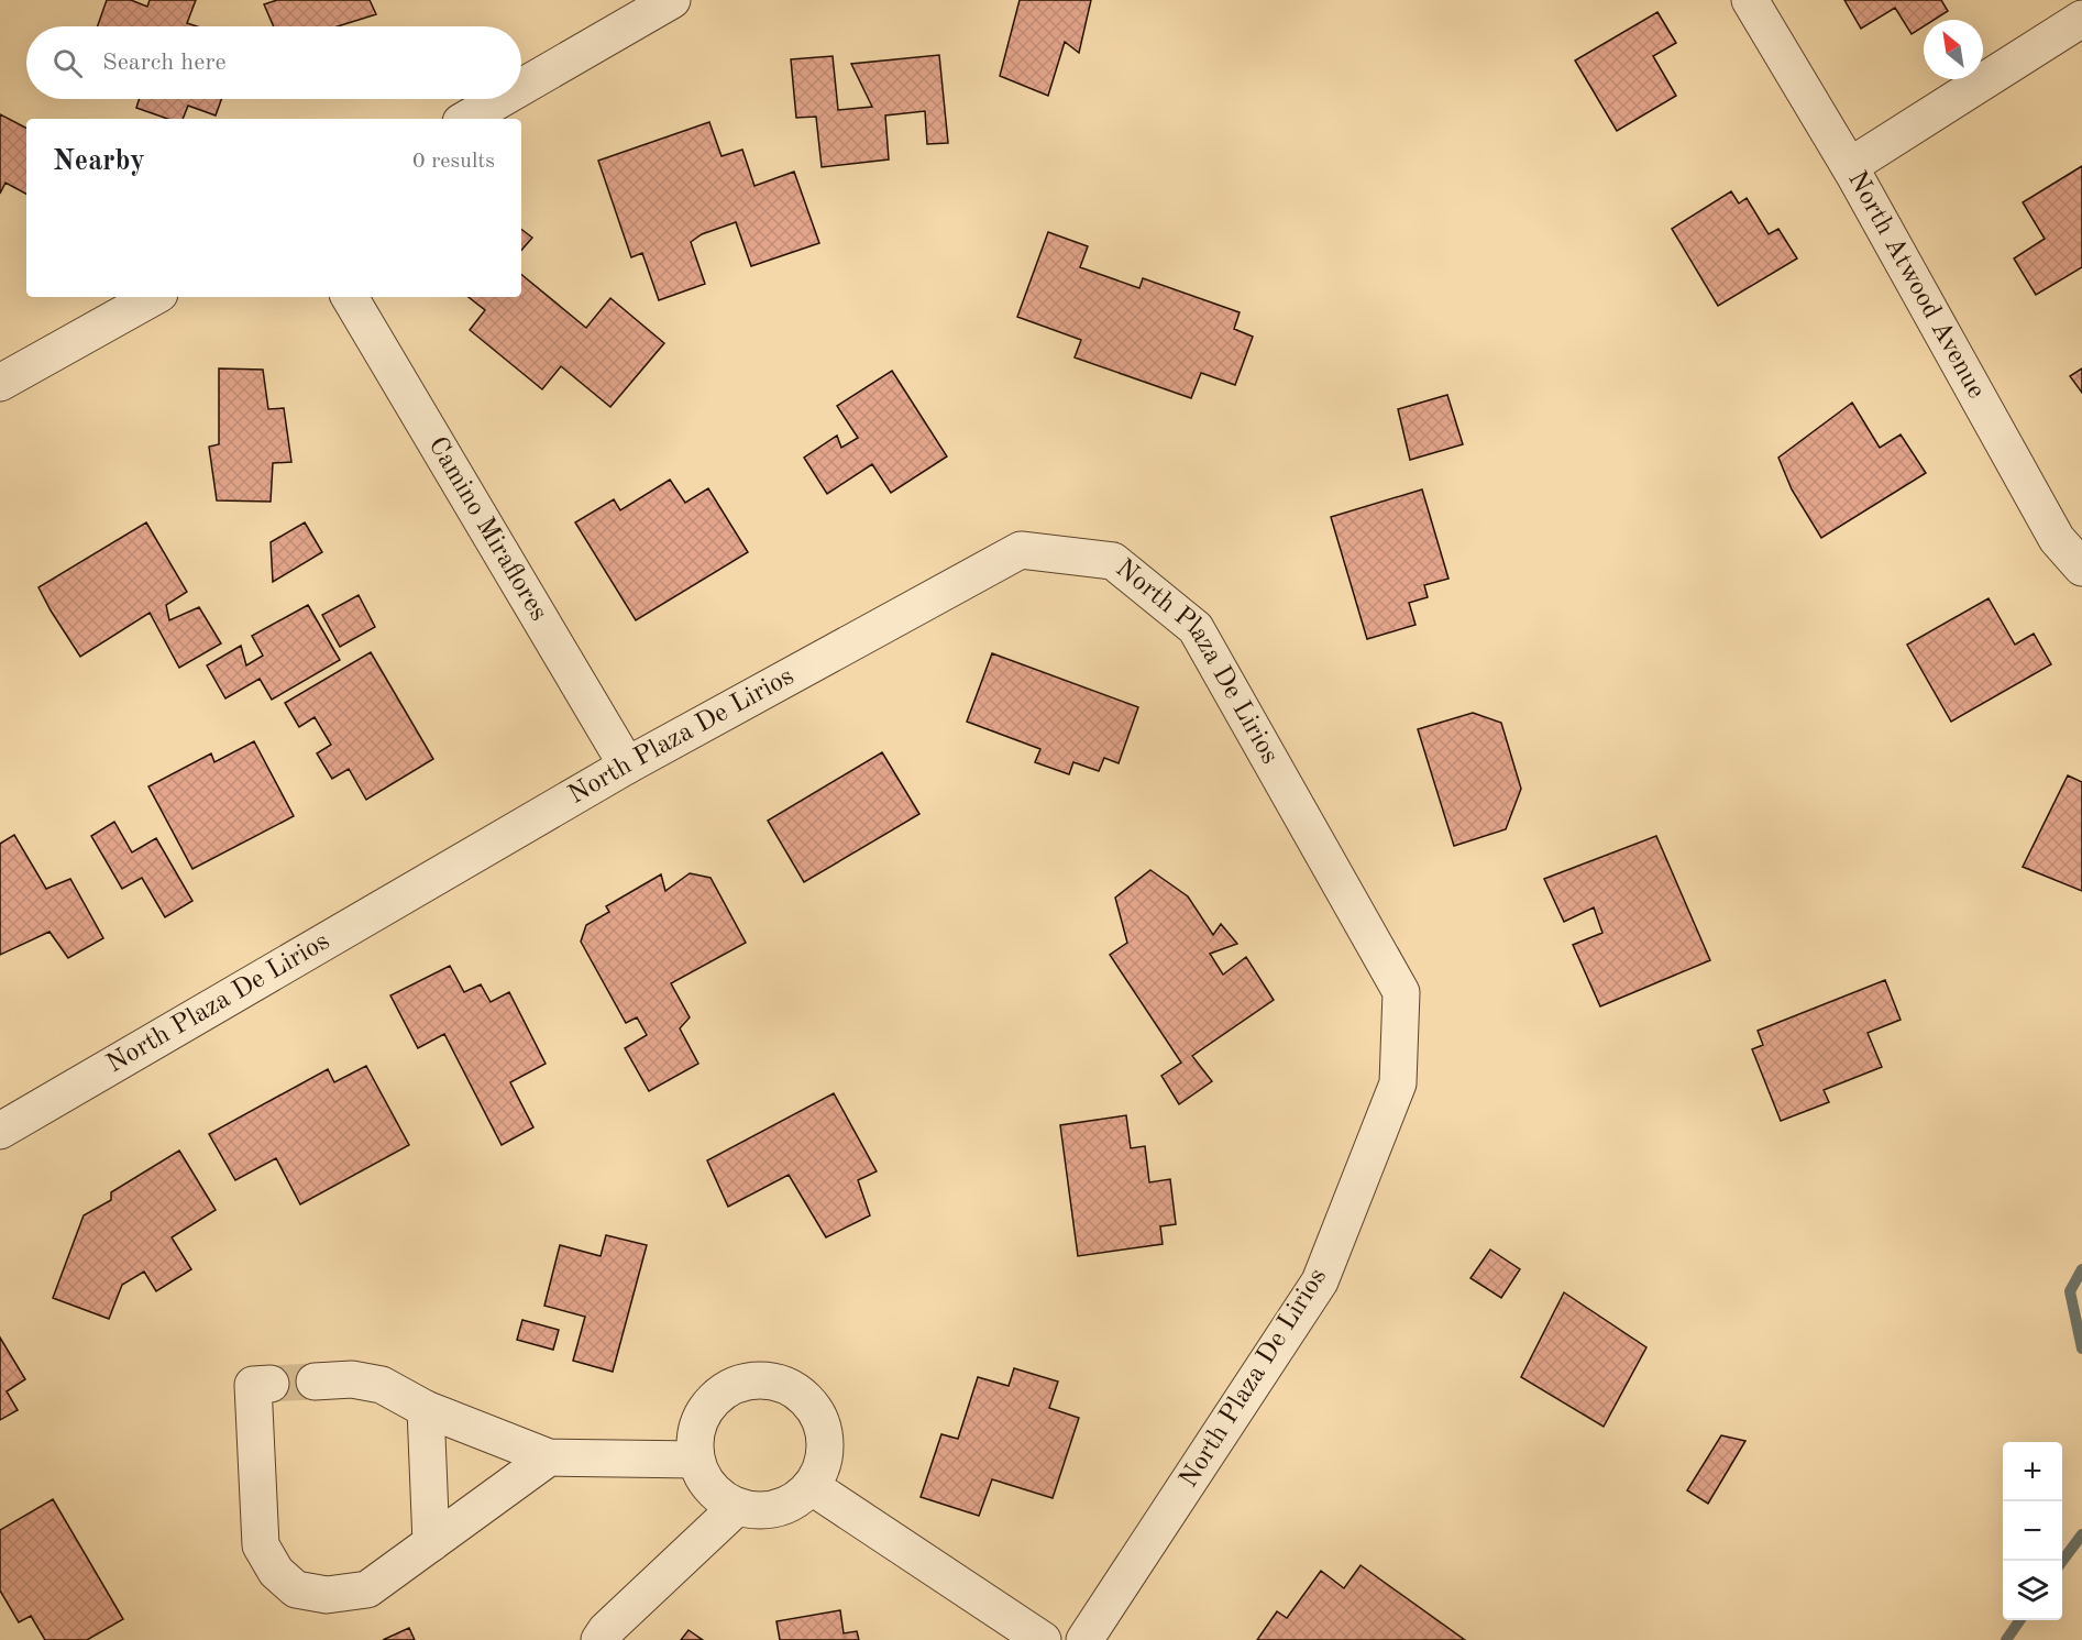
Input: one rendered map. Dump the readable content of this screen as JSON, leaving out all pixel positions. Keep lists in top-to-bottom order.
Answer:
{
  "streets": {
    "street": ["North Atwood Avenue", "Camino Miraflores", "North Plaza De Lirios"]
  },
  "crossings": [
    ["Camino Miraflores", "North Plaza De Lirios"]
  ],
  "north": "top left",
  "page": {
    "search": "Search here",
    "heading": ["Nearby", "0 results"],
    "map_buttons": ["+", "−"]
  }
}
